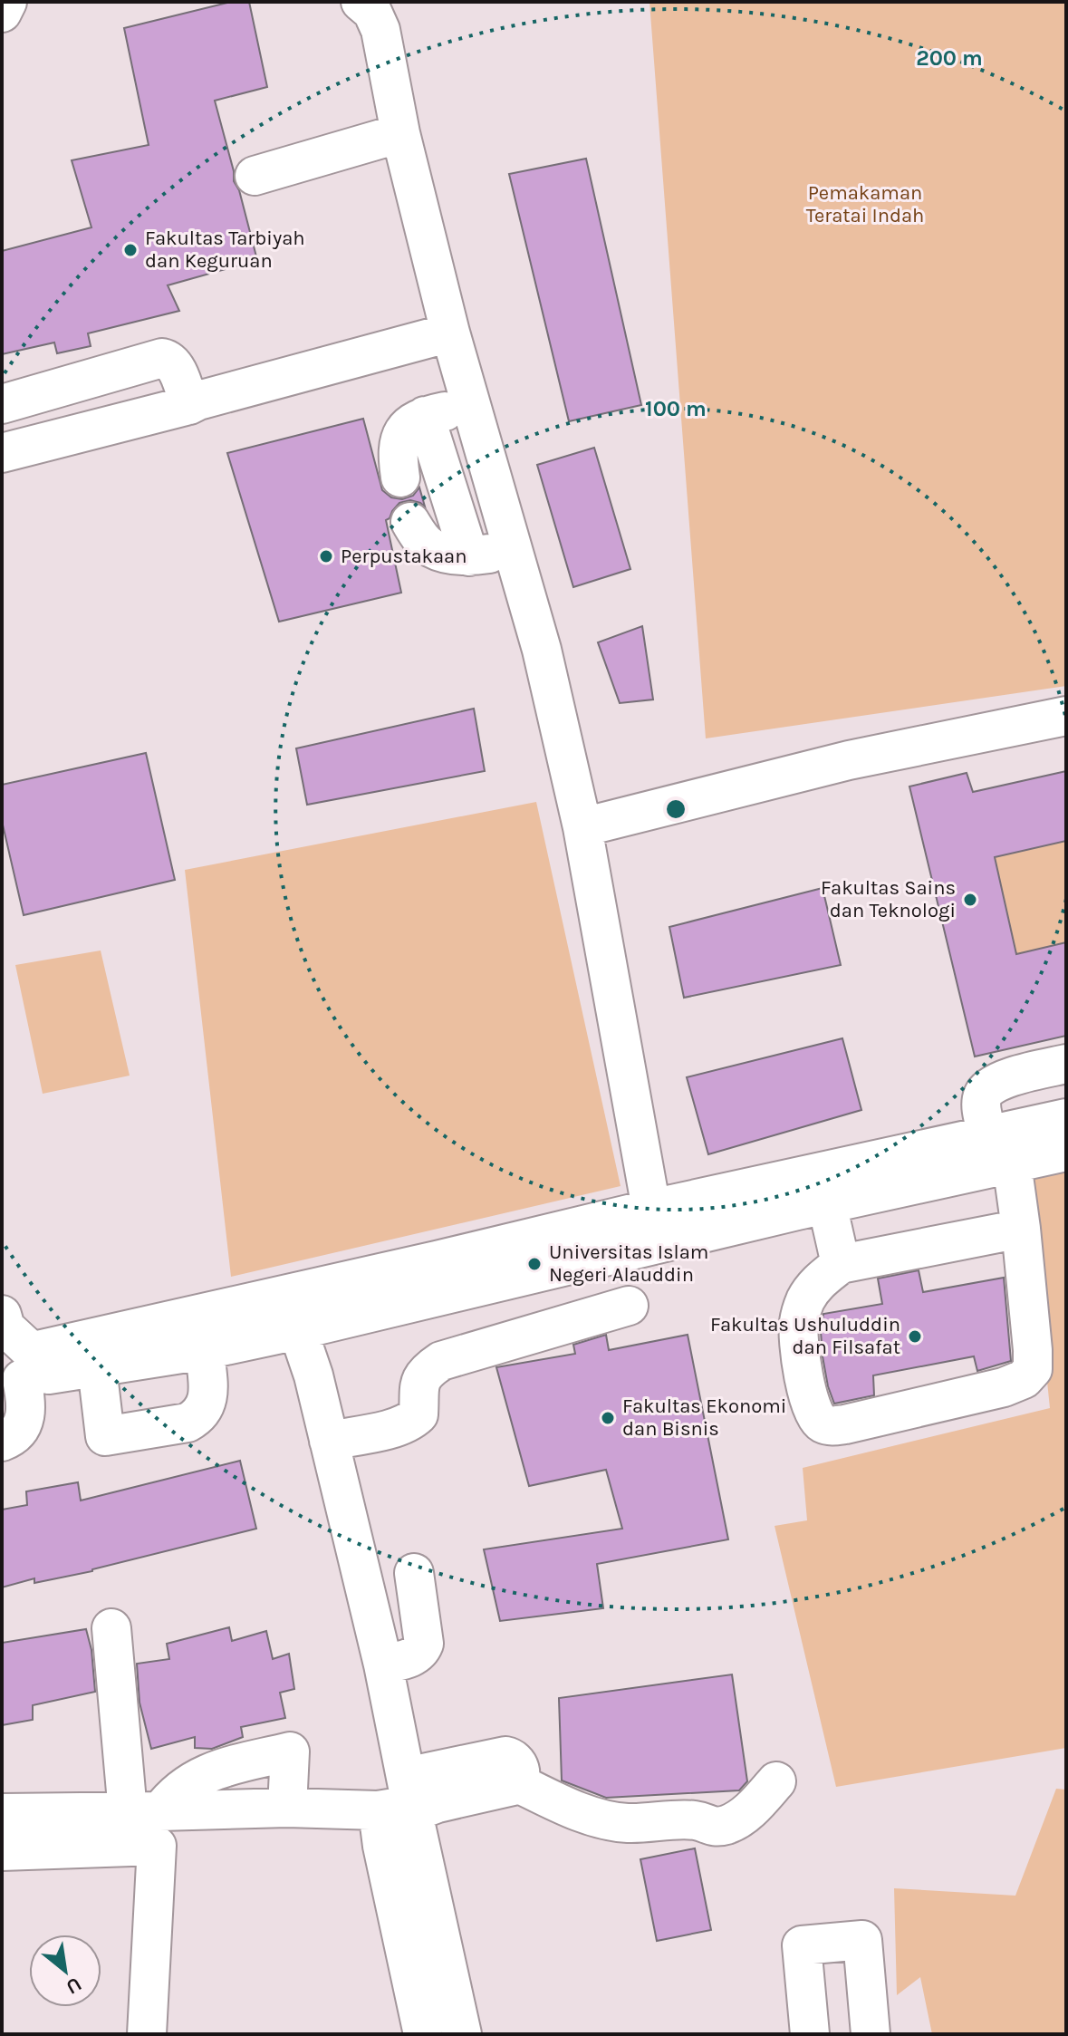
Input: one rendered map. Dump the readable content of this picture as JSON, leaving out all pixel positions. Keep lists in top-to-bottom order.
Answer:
{
  "parks": ["Pemakaman Teratai Indah"],
  "places": [
    "Fakultas Tarbiyah dan Keguruan",
    "Perpustakaan",
    "Fakultas Sains dan Teknologi",
    "Universitas Islam Negeri Alauddin",
    "Fakultas Ushuluddin dan Filsafat",
    "Fakultas Ekonomi dan Bisnis"
  ],
  "north": "bottom right",
  "rings": ["200 m", "100 m"]
}
